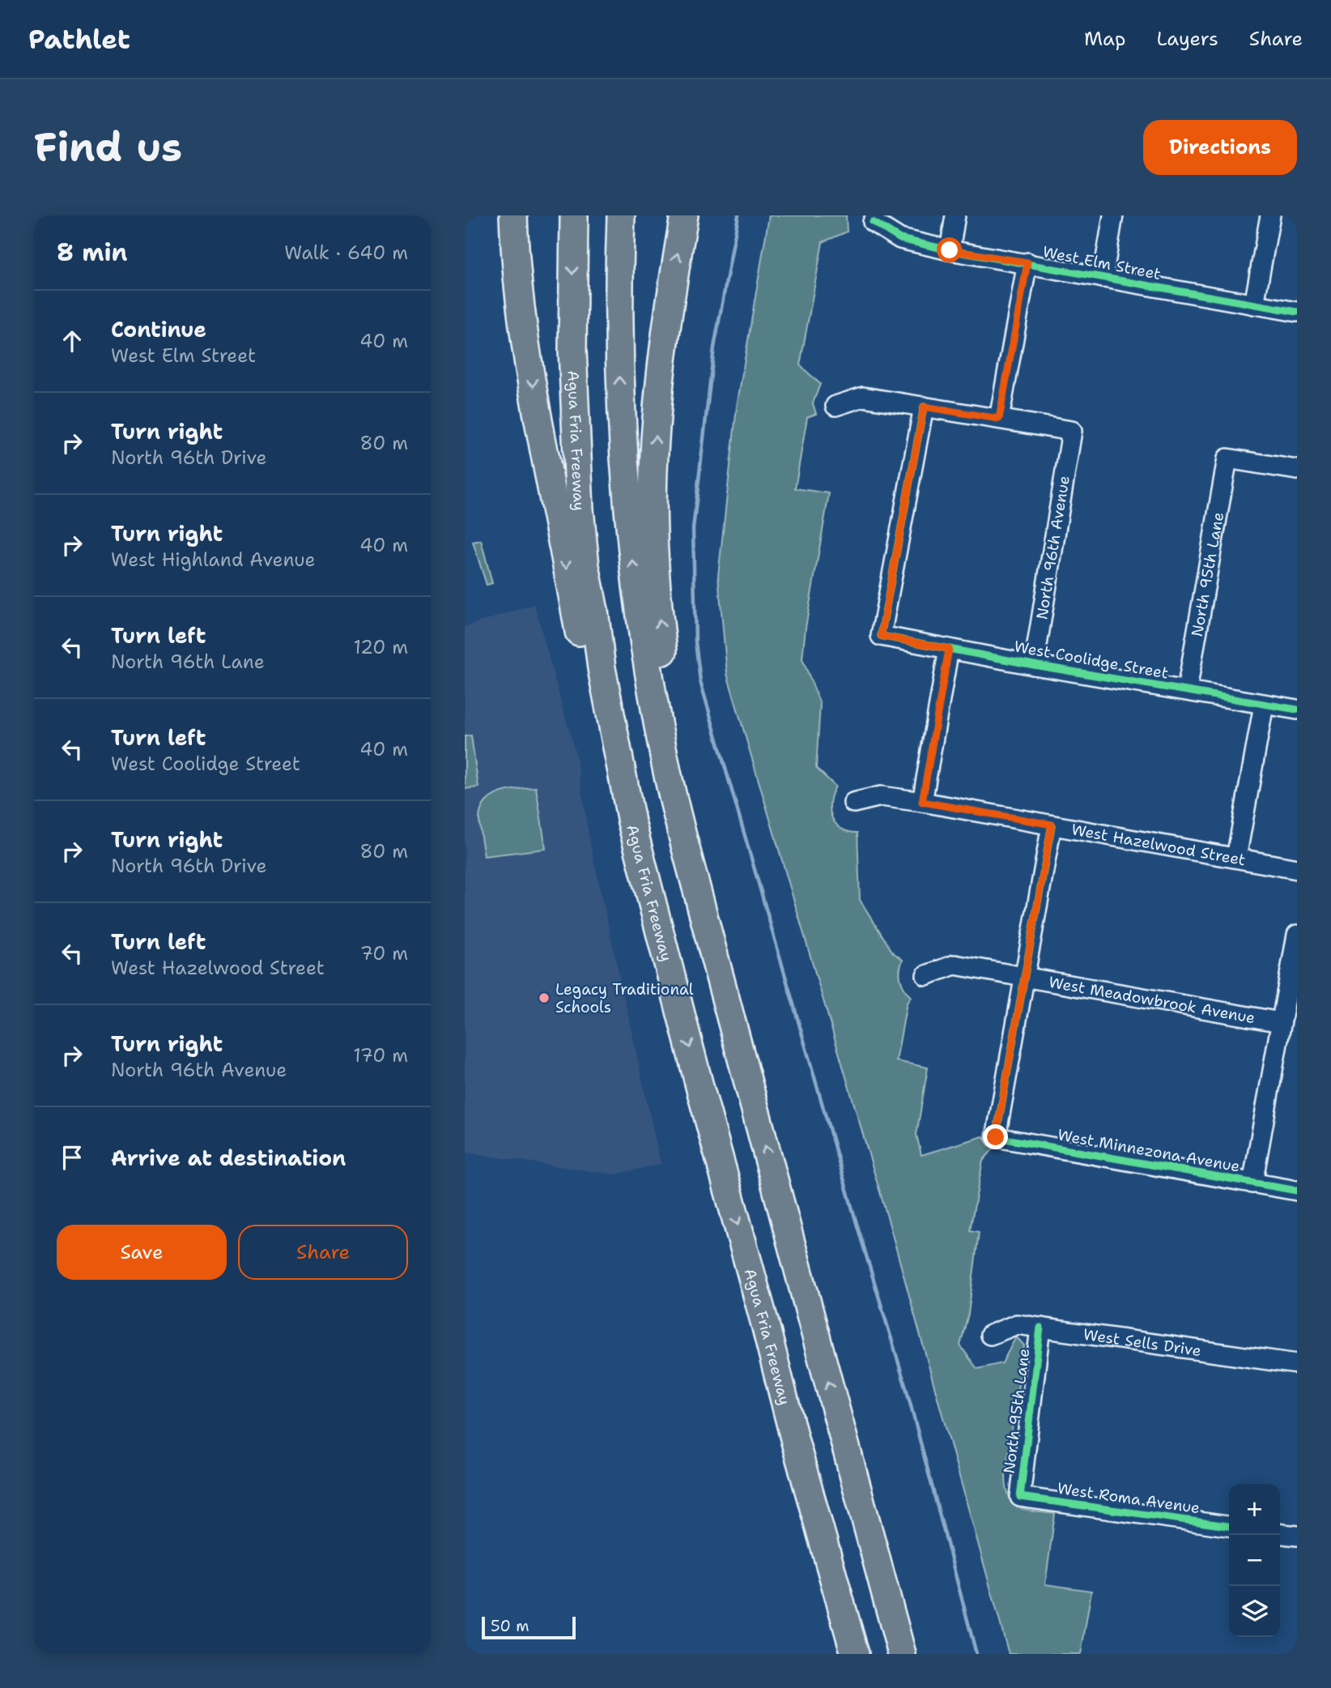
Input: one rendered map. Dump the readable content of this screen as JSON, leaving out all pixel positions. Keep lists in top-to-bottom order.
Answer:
{
  "streets": {
    "highway": ["Agua Fria Freeway"],
    "street": [
      "West Elm Street",
      "North 96th Avenue",
      "North 95th Lane",
      "West Coolidge Street",
      "West Hazelwood Street",
      "West Meadowbrook Avenue",
      "West Minnezona Avenue",
      "West Sells Drive",
      "West Roma Avenue"
    ]
  },
  "crossings": [
    ["North 96th Avenue", "West Coolidge Street"],
    ["North 95th Lane", "West Coolidge Street"],
    ["North 95th Lane", "West Sells Drive"],
    ["North 95th Lane", "West Roma Avenue"],
    ["West Meadowbrook Avenue", "West Minnezona Avenue"]
  ],
  "places": ["Legacy Traditional Schools"],
  "scale_bar": "50 m",
  "page": {
    "header": "Pathlet",
    "nav": ["Map", "Layers", "Share"],
    "buttons": [
      "Directions",
      ["Save", "Share"]
    ],
    "title": "Find us",
    "heading": ["8 min", "Walk · 640 m"],
    "list": [
      ["Continue", "West Elm Street", "40 m"],
      ["Turn right", "North 96th Drive", "80 m"],
      ["Turn right", "West Highland Avenue", "40 m"],
      ["Turn left", "North 96th Lane", "120 m"],
      ["Turn left", "West Coolidge Street", "40 m"],
      ["Turn right", "North 96th Drive", "80 m"],
      ["Turn left", "West Hazelwood Street", "70 m"],
      ["Turn right", "North 96th Avenue", "170 m"],
      "Arrive at destination"
    ],
    "map_buttons": ["+", "−"],
    "scale": "50 m"
  }
}
